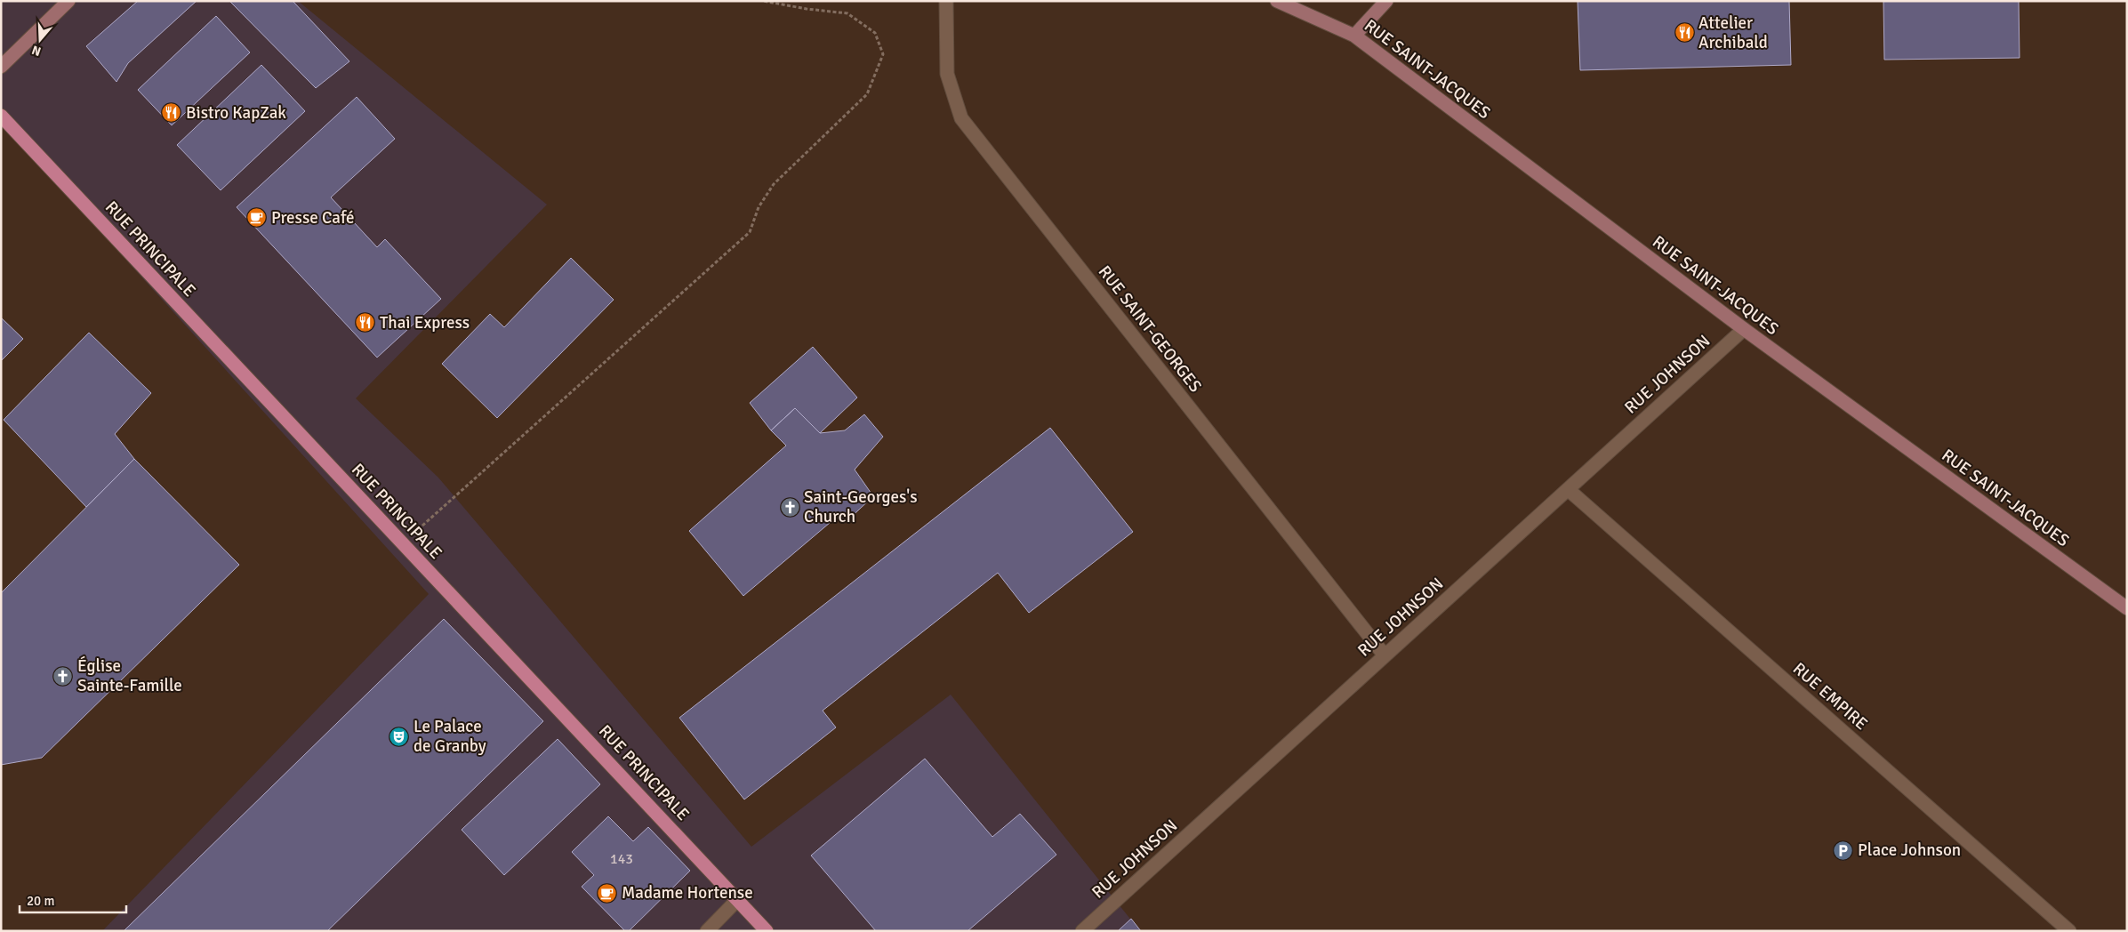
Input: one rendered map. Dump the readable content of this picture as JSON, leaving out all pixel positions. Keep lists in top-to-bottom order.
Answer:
{
  "streets": {
    "main road": ["RUE SAINT-JACQUES", "RUE PRINCIPALE"],
    "street": ["RUE SAINT-GEORGES", "RUE JOHNSON", "RUE EMPIRE"]
  },
  "crossings": [
    ["RUE SAINT-JACQUES", "RUE JOHNSON"],
    ["RUE SAINT-GEORGES", "RUE JOHNSON"],
    ["RUE JOHNSON", "RUE EMPIRE"]
  ],
  "places": {
    "restaurant": ["Attelier Archibald", "Bistro KapZak", "Thai Express"],
    "cafe": ["Presse Café", "Madame Hortense"],
    "church": ["Saint-Georges's Church", "Église Sainte-Famille"],
    "theatre": ["Le Palace de Granby"],
    "parking": ["Place Johnson"]
  },
  "house_numbers": ["143"],
  "scale_bar": "20 m",
  "north": "bottom"
}
